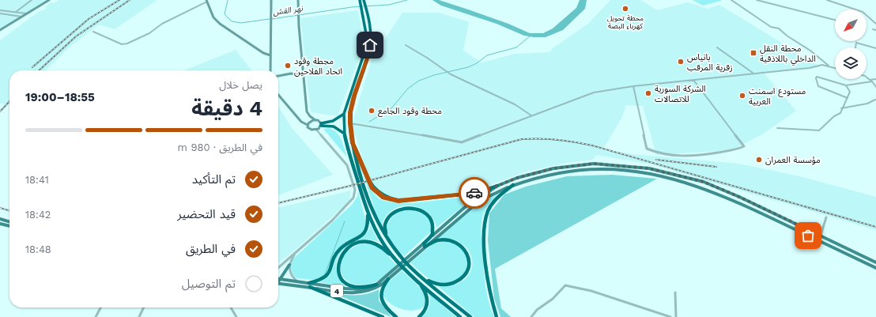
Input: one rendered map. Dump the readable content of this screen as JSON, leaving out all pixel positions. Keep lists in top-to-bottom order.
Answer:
{
  "streets": {
    "main road": ["4"]
  },
  "water": ["نهر القش"],
  "places": {
    "other": [
      "محطة تحويل كهرباء البصة",
      "بانياس زقرية المرقب",
      "مجطة وقود اتحاد الفلاحين",
      "الشركة السورية للاتصالات",
      "مستودع اسمنت العربية",
      "محطة وقود الجامع",
      "مؤسسة العمران"
    ],
    "transit": ["محطة النقل الداخلي باللاذقية"]
  },
  "north": "bottom left",
  "page": {
    "heading": ["4 دقيقة", "يصل خلال", "18:55–19:00"],
    "bar": "في الطريق · 980 m",
    "list": [
      ["تم التأكيد", "18:41"],
      ["قيد التحضير", "18:42"],
      ["في الطريق", "18:48"],
      "تم التوصيل"
    ]
  }
}
